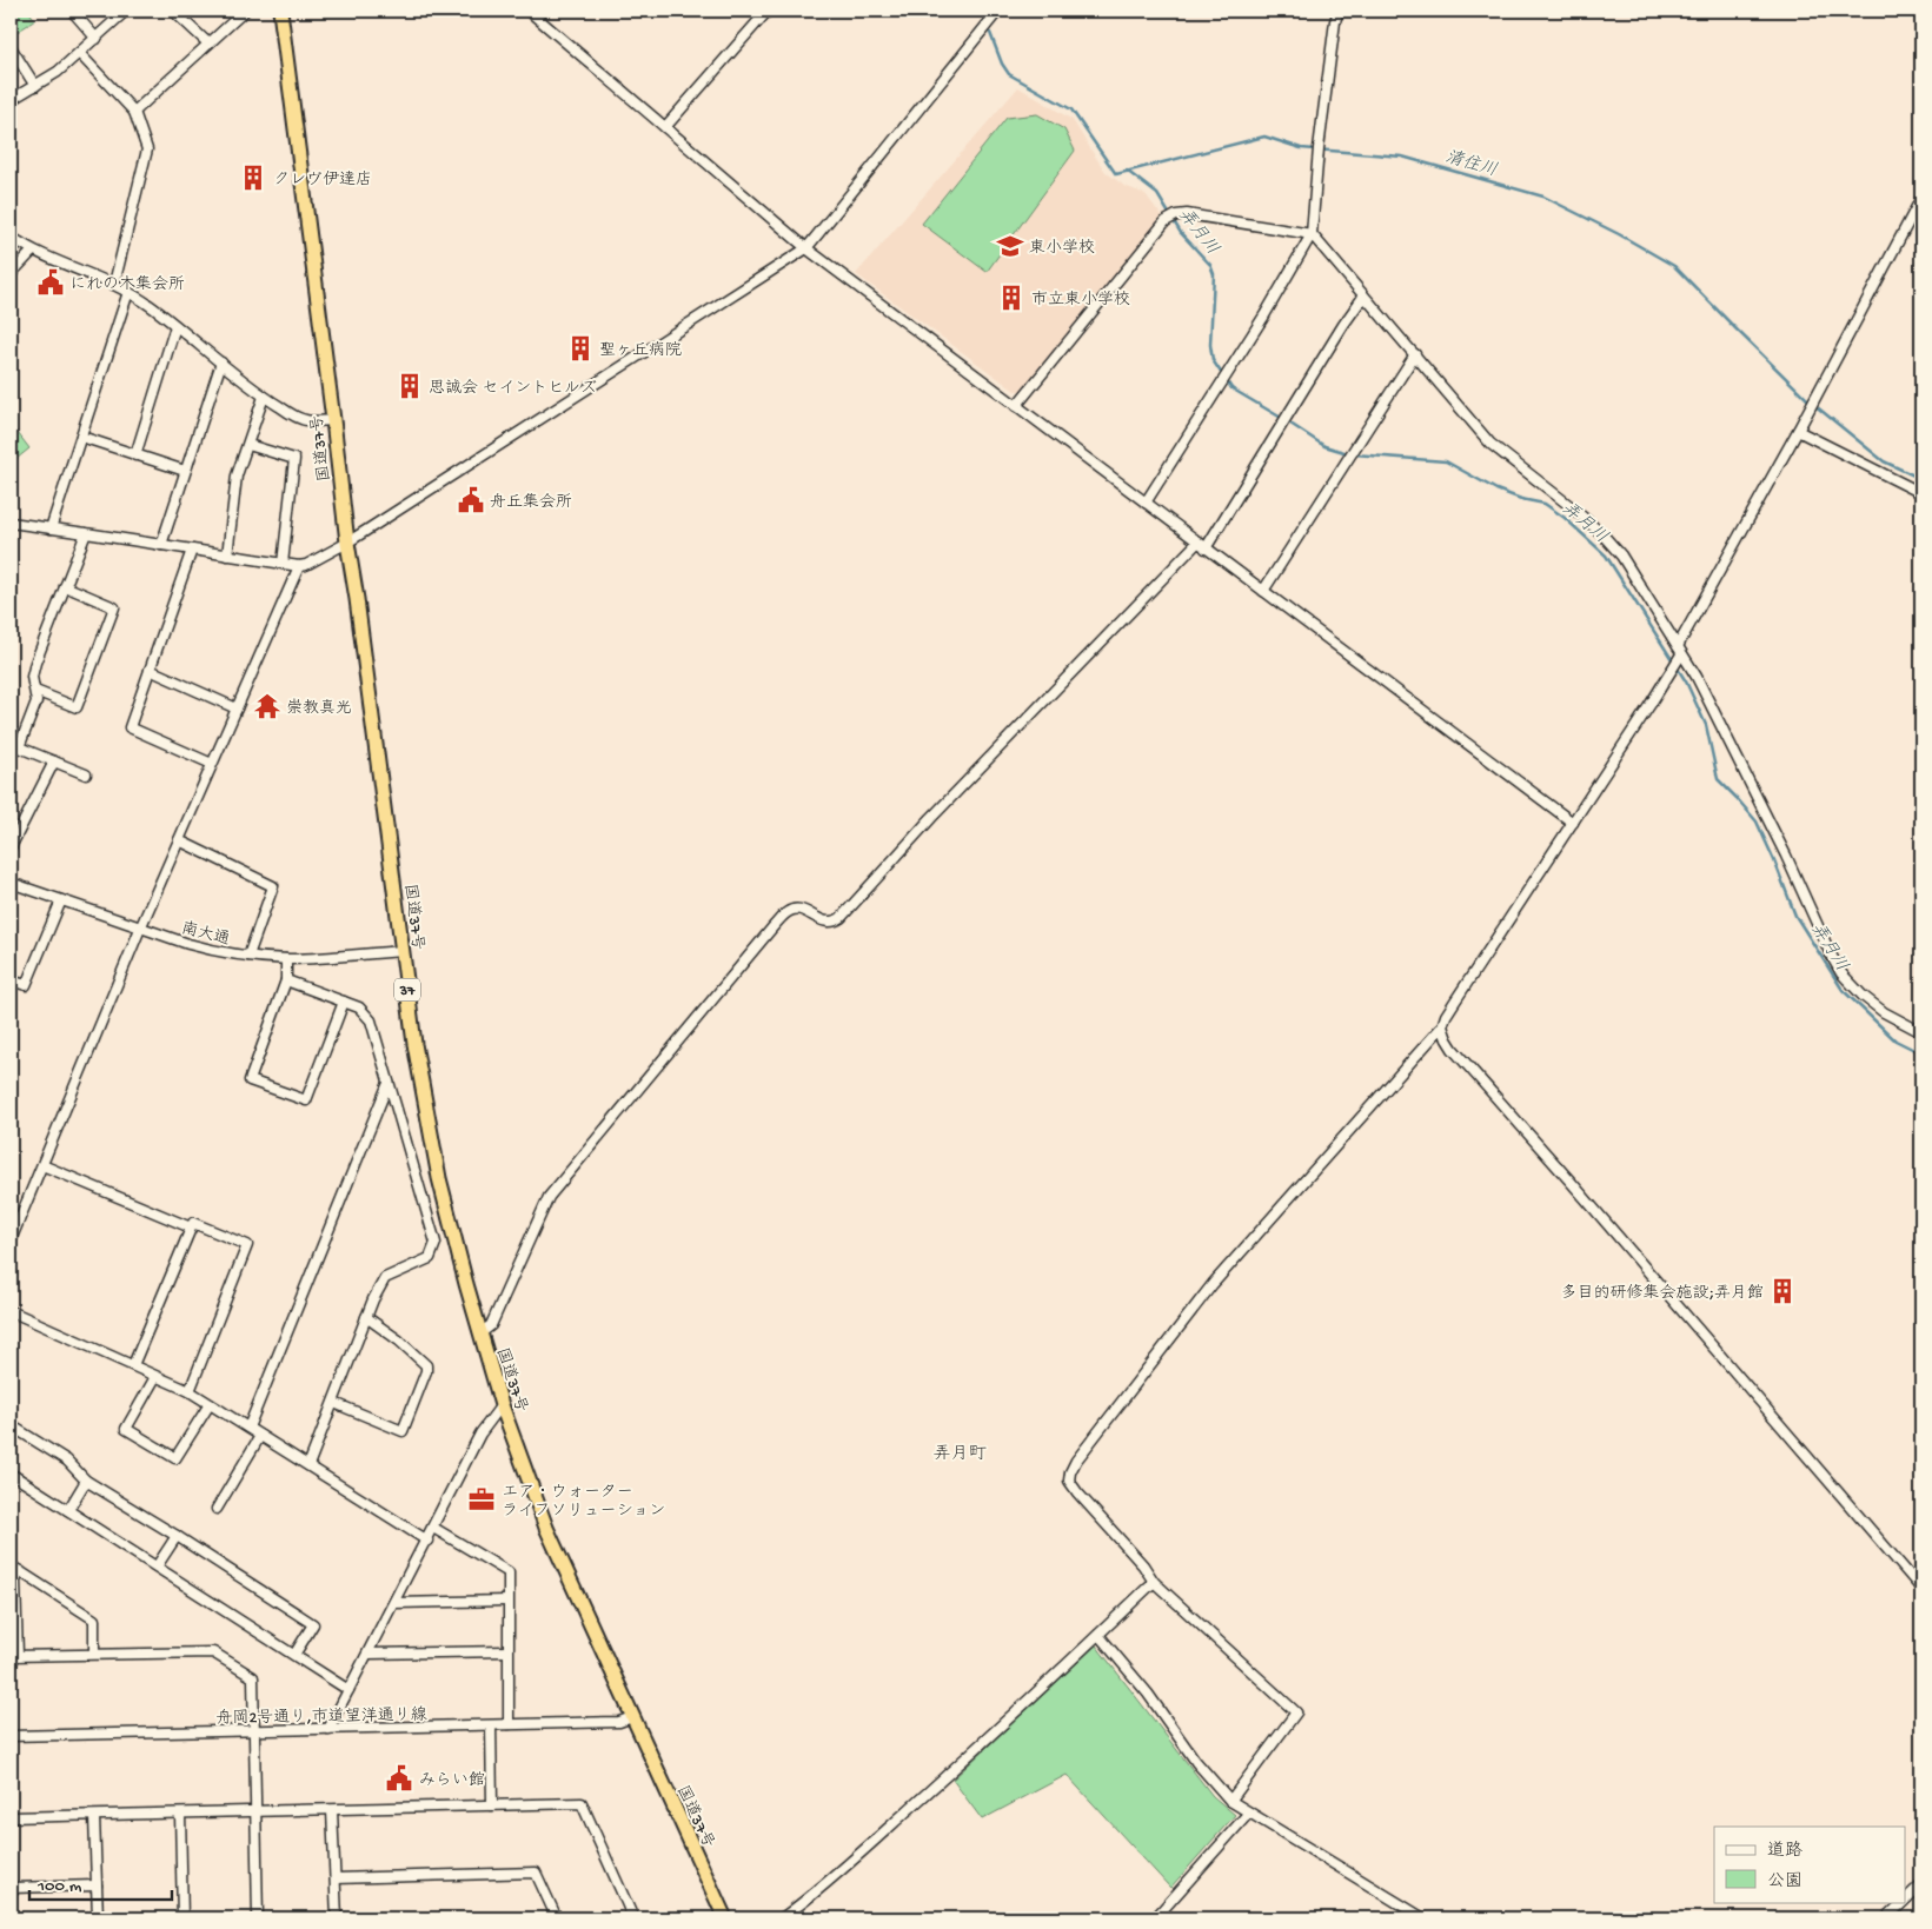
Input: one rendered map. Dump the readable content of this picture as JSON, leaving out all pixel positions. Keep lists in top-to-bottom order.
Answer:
{
  "streets": {
    "highway": ["国道37号", "37"],
    "street": ["南大通", "舟岡2号通り,市道望洋通り線"]
  },
  "crossings": [
    ["国道37号", "南大通"],
    ["国道37号", "舟岡2号通り,市道望洋通り線"]
  ],
  "districts": ["弄月町"],
  "water": ["清住川", "弄月川"],
  "places": {
    "building": [
      "クレヴ伊達店",
      "市立東小学校",
      "聖ヶ丘病院",
      "思誠会 セイントヒルズ",
      "多目的研修集会施設;弄月館"
    ],
    "school or university": ["東小学校"],
    "public building": ["にれの木集会所", "舟丘集会所", "みらい館"],
    "temple": ["崇教真光"],
    "office": ["エア・ウォーター ライフソリューション"]
  },
  "legend": ["道路", "公園"],
  "scale_bar": "100 m"
}
